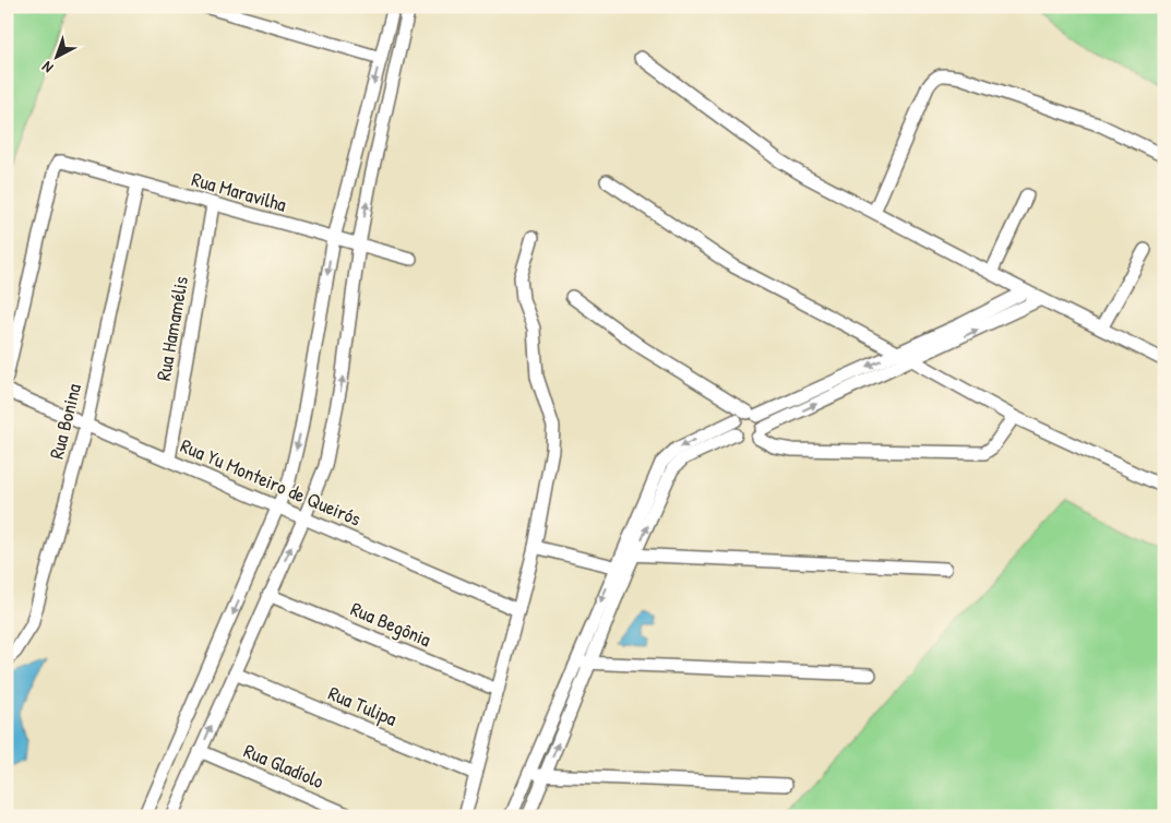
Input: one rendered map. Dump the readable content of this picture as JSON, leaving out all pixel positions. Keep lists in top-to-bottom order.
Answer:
{
  "streets": {
    "street": [
      "Rua Maravilha",
      "Rua Hamamélis",
      "Rua Bonina",
      "Rua Yu Monteiro de Queirós",
      "Rua Begônia",
      "Rua Tulipa",
      "Rua Gladíolo"
    ]
  },
  "crossings": [
    ["Rua Maravilha", "Rua Hamamélis"],
    ["Rua Maravilha", "Rua Bonina"],
    ["Rua Hamamélis", "Rua Yu Monteiro de Queirós"],
    ["Rua Bonina", "Rua Yu Monteiro de Queirós"]
  ],
  "north": "bottom left"
}
